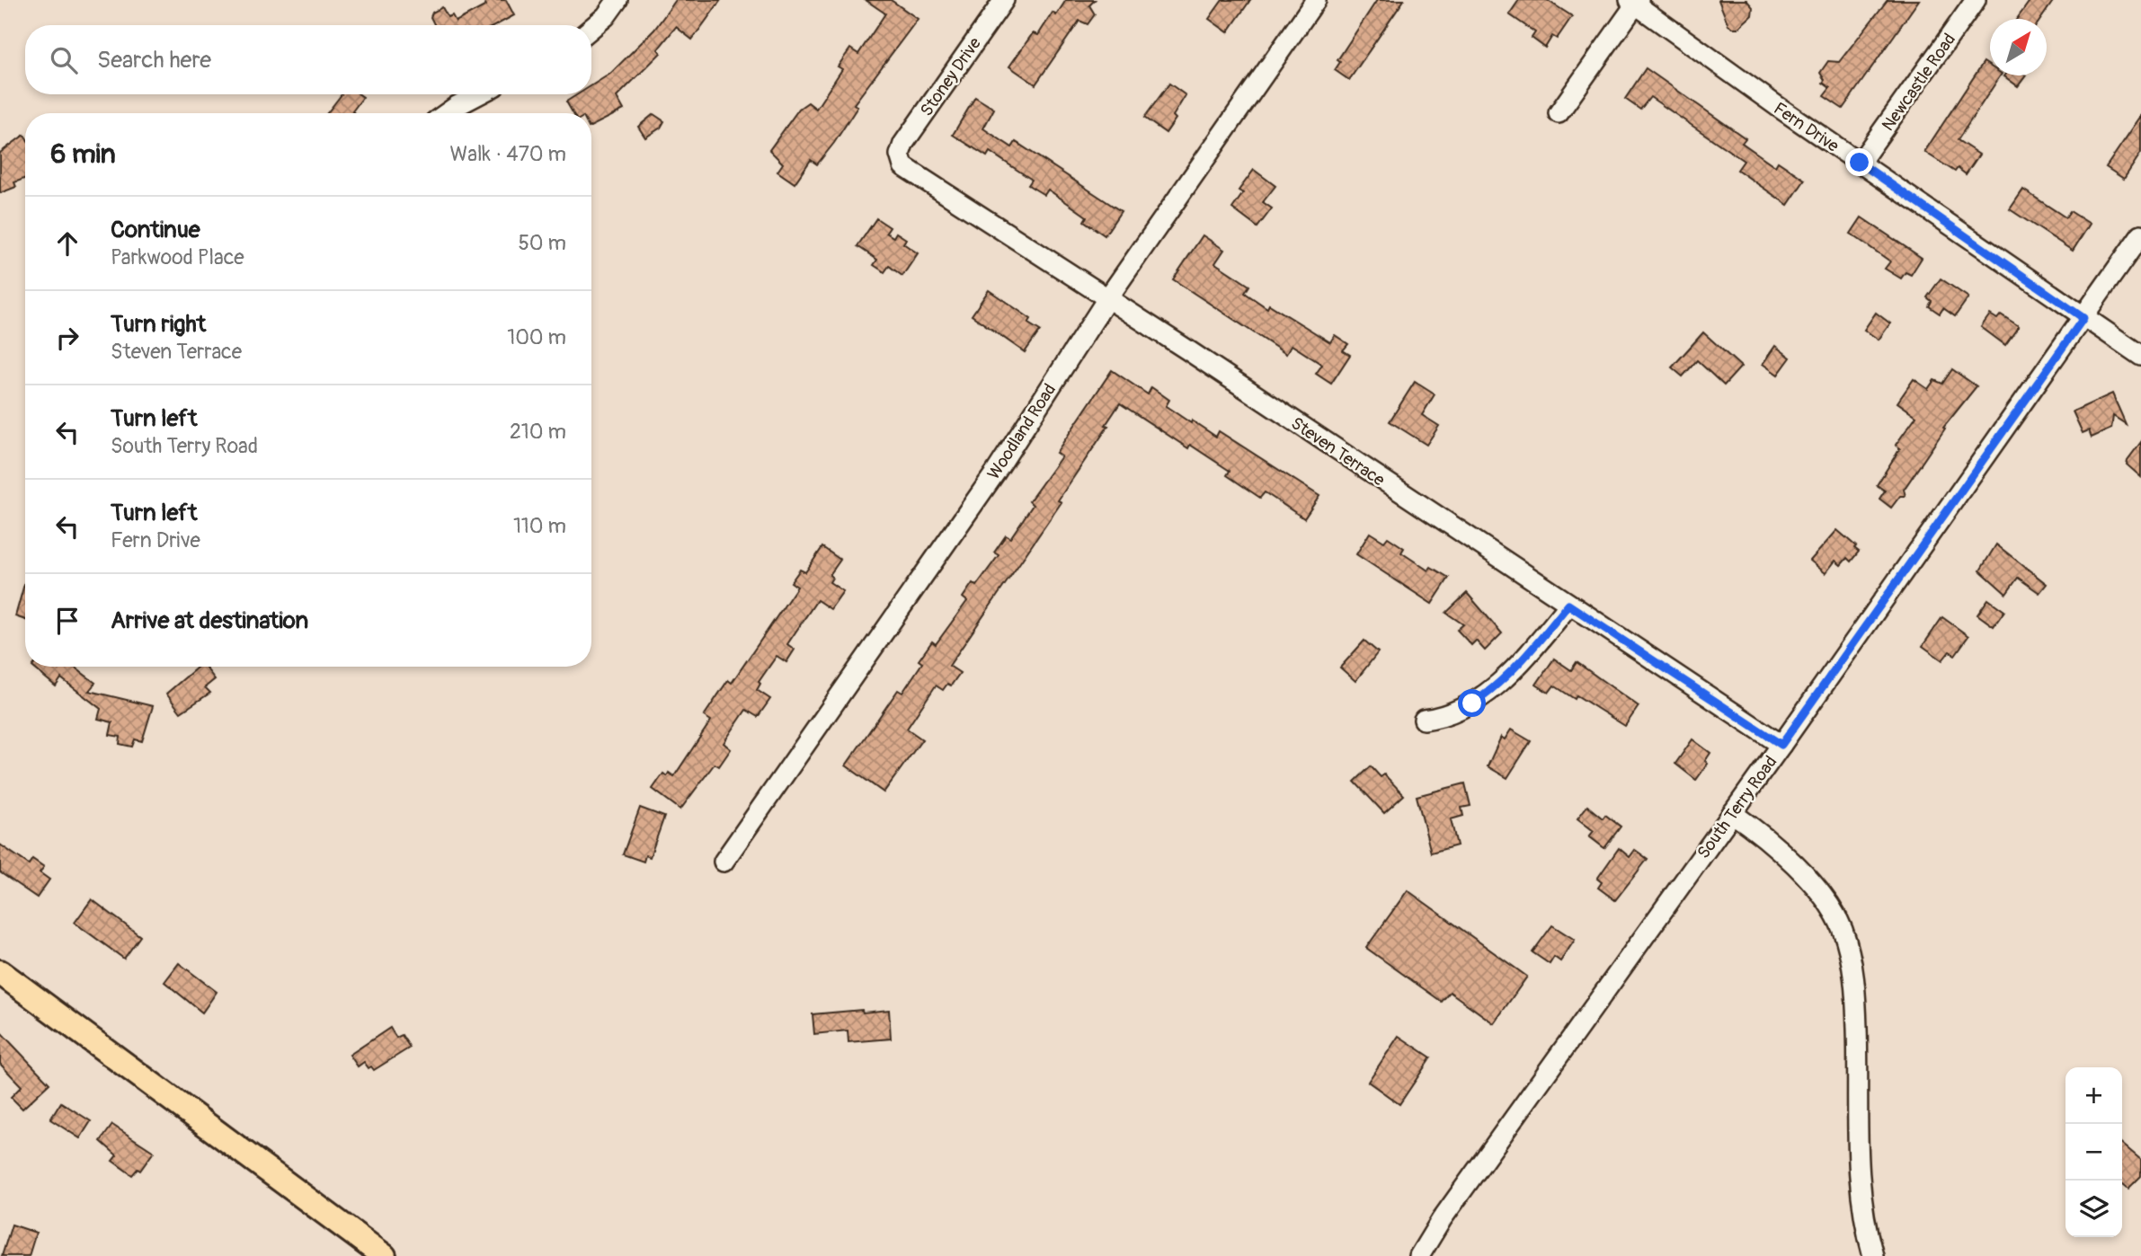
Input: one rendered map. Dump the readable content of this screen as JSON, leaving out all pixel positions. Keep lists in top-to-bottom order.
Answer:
{
  "streets": {
    "street": [
      "Stoney Drive",
      "Newcastle Road",
      "Fern Drive",
      "Woodland Road",
      "Steven Terrace",
      "South Terry Road"
    ]
  },
  "crossings": [
    ["Stoney Drive", "Steven Terrace"],
    ["Newcastle Road", "Fern Drive"],
    ["Fern Drive", "South Terry Road"],
    ["Woodland Road", "Steven Terrace"],
    ["Steven Terrace", "South Terry Road"]
  ],
  "north": "top right",
  "page": {
    "search": "Search here",
    "heading": ["6 min", "Walk · 470 m"],
    "list": [
      ["Continue", "Parkwood Place", "50 m"],
      ["Turn right", "Steven Terrace", "100 m"],
      ["Turn left", "South Terry Road", "210 m"],
      ["Turn left", "Fern Drive", "110 m"],
      "Arrive at destination"
    ],
    "map_buttons": ["+", "−"]
  }
}
